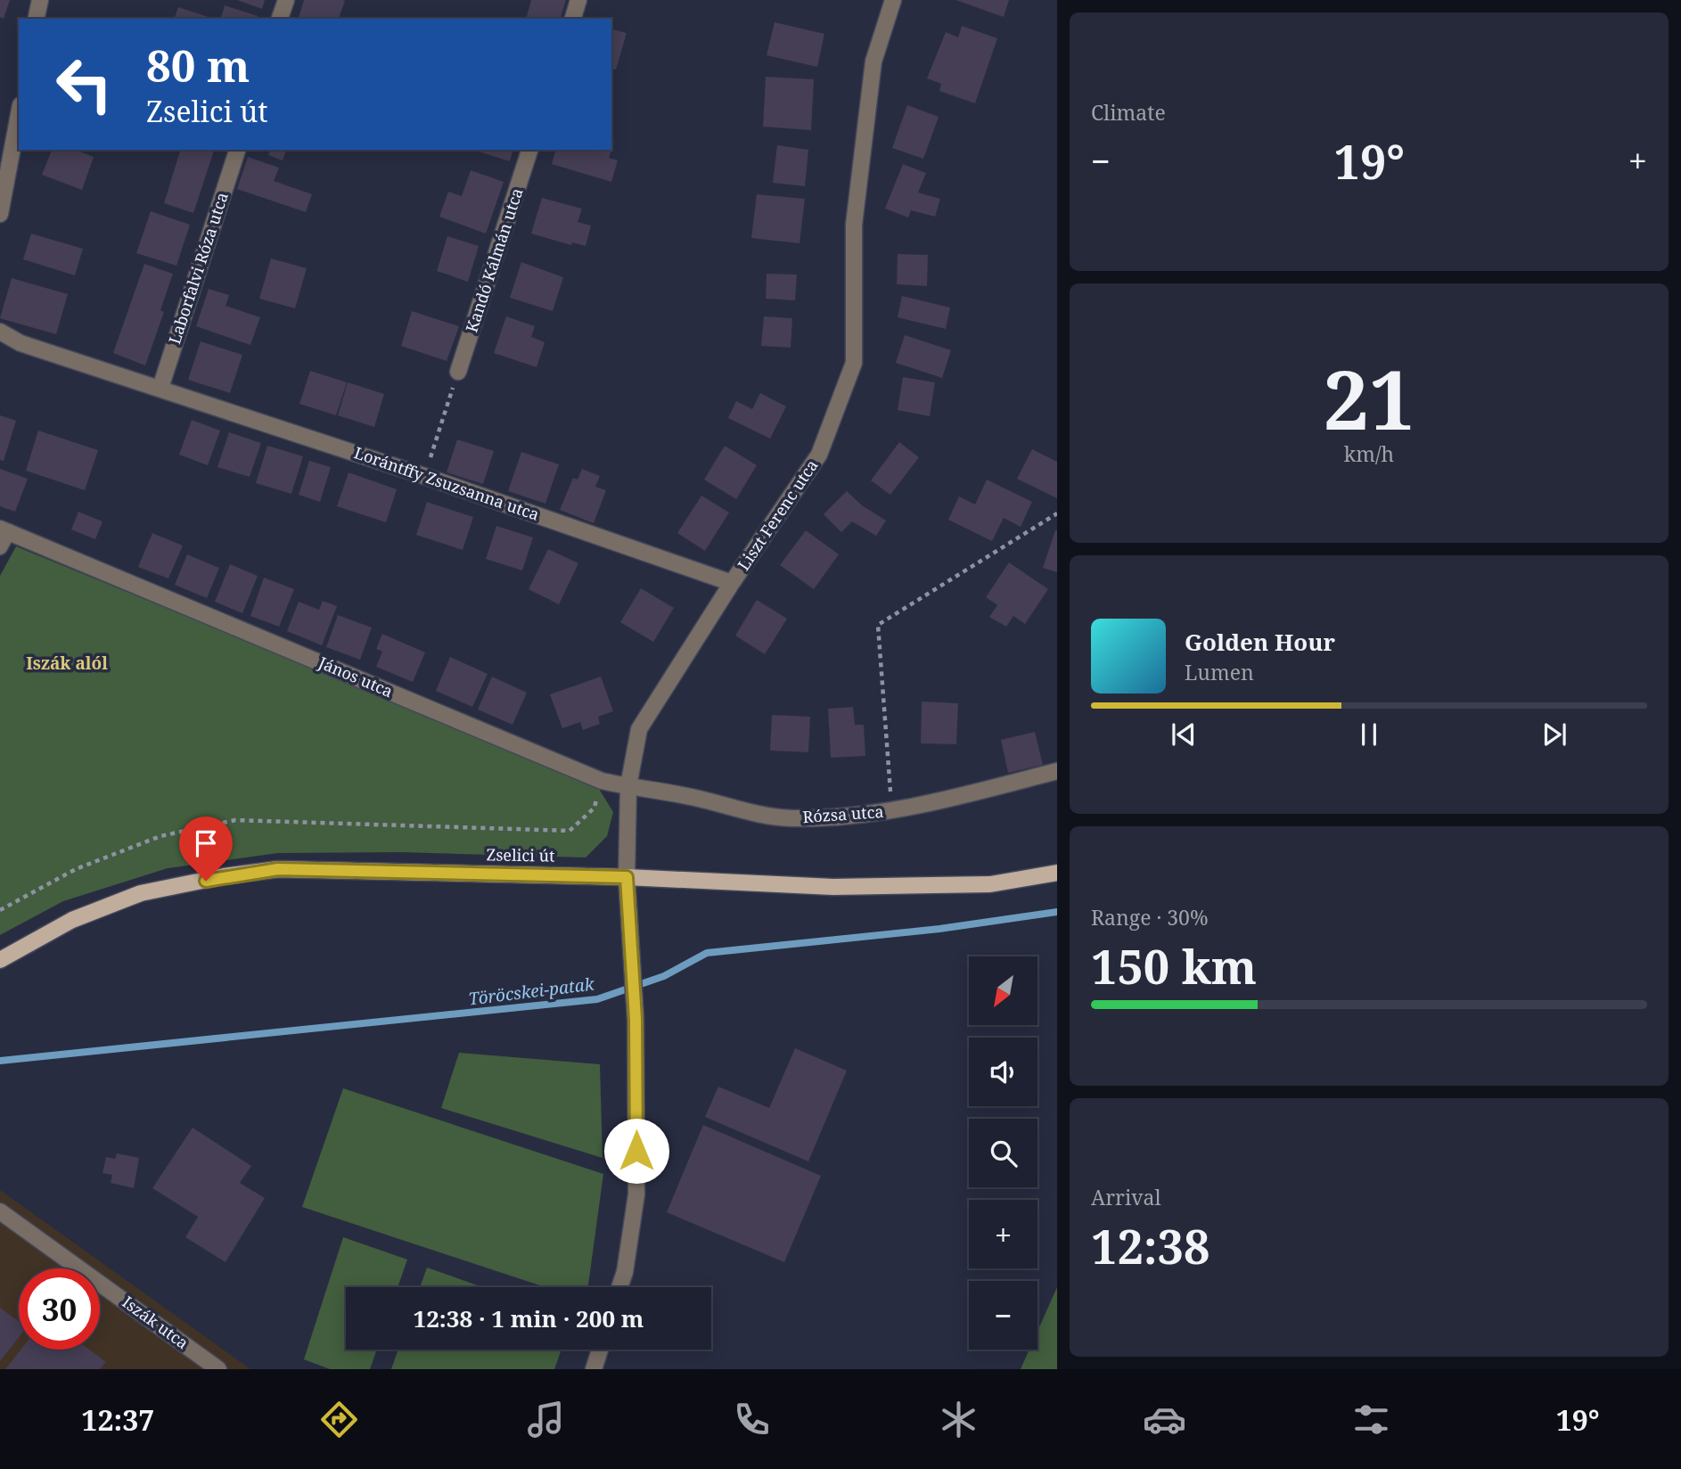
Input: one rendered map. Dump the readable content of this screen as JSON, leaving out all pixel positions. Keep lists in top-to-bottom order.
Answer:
{
  "streets": {
    "main road": ["Zselici út"],
    "street": [
      "Kandó Kálmán utca",
      "Laborfalvi Róza utca",
      "Lorántffy Zsuzsanna utca",
      "Liszt Ferenc utca",
      "János utca",
      "Rózsa utca",
      "Iszák utca"
    ]
  },
  "crossings": [
    ["Laborfalvi Róza utca", "Lorántffy Zsuzsanna utca"],
    ["Lorántffy Zsuzsanna utca", "Liszt Ferenc utca"],
    ["Liszt Ferenc utca", "János utca"],
    ["Liszt Ferenc utca", "Rózsa utca"],
    ["János utca", "Rózsa utca"]
  ],
  "districts": ["Iszák alól"],
  "water": ["Töröcskei-patak"],
  "north": "bottom left",
  "page": {
    "tile": [
      "Climate",
      ["21", "km/h"],
      ["Range · 30%", "150 km"],
      ["Arrival", "12:38"]
    ],
    "turn": ["80 m", "Zselici út"],
    "heat": ["−", "19°", "+"],
    "song": ["Golden Hour", "Lumen"],
    "map_buttons": ["+", "−"],
    "limit": "30",
    "trip": "12:38 · 1 min · 200 m",
    "tabs": ["12:37", "19°"]
  }
}
